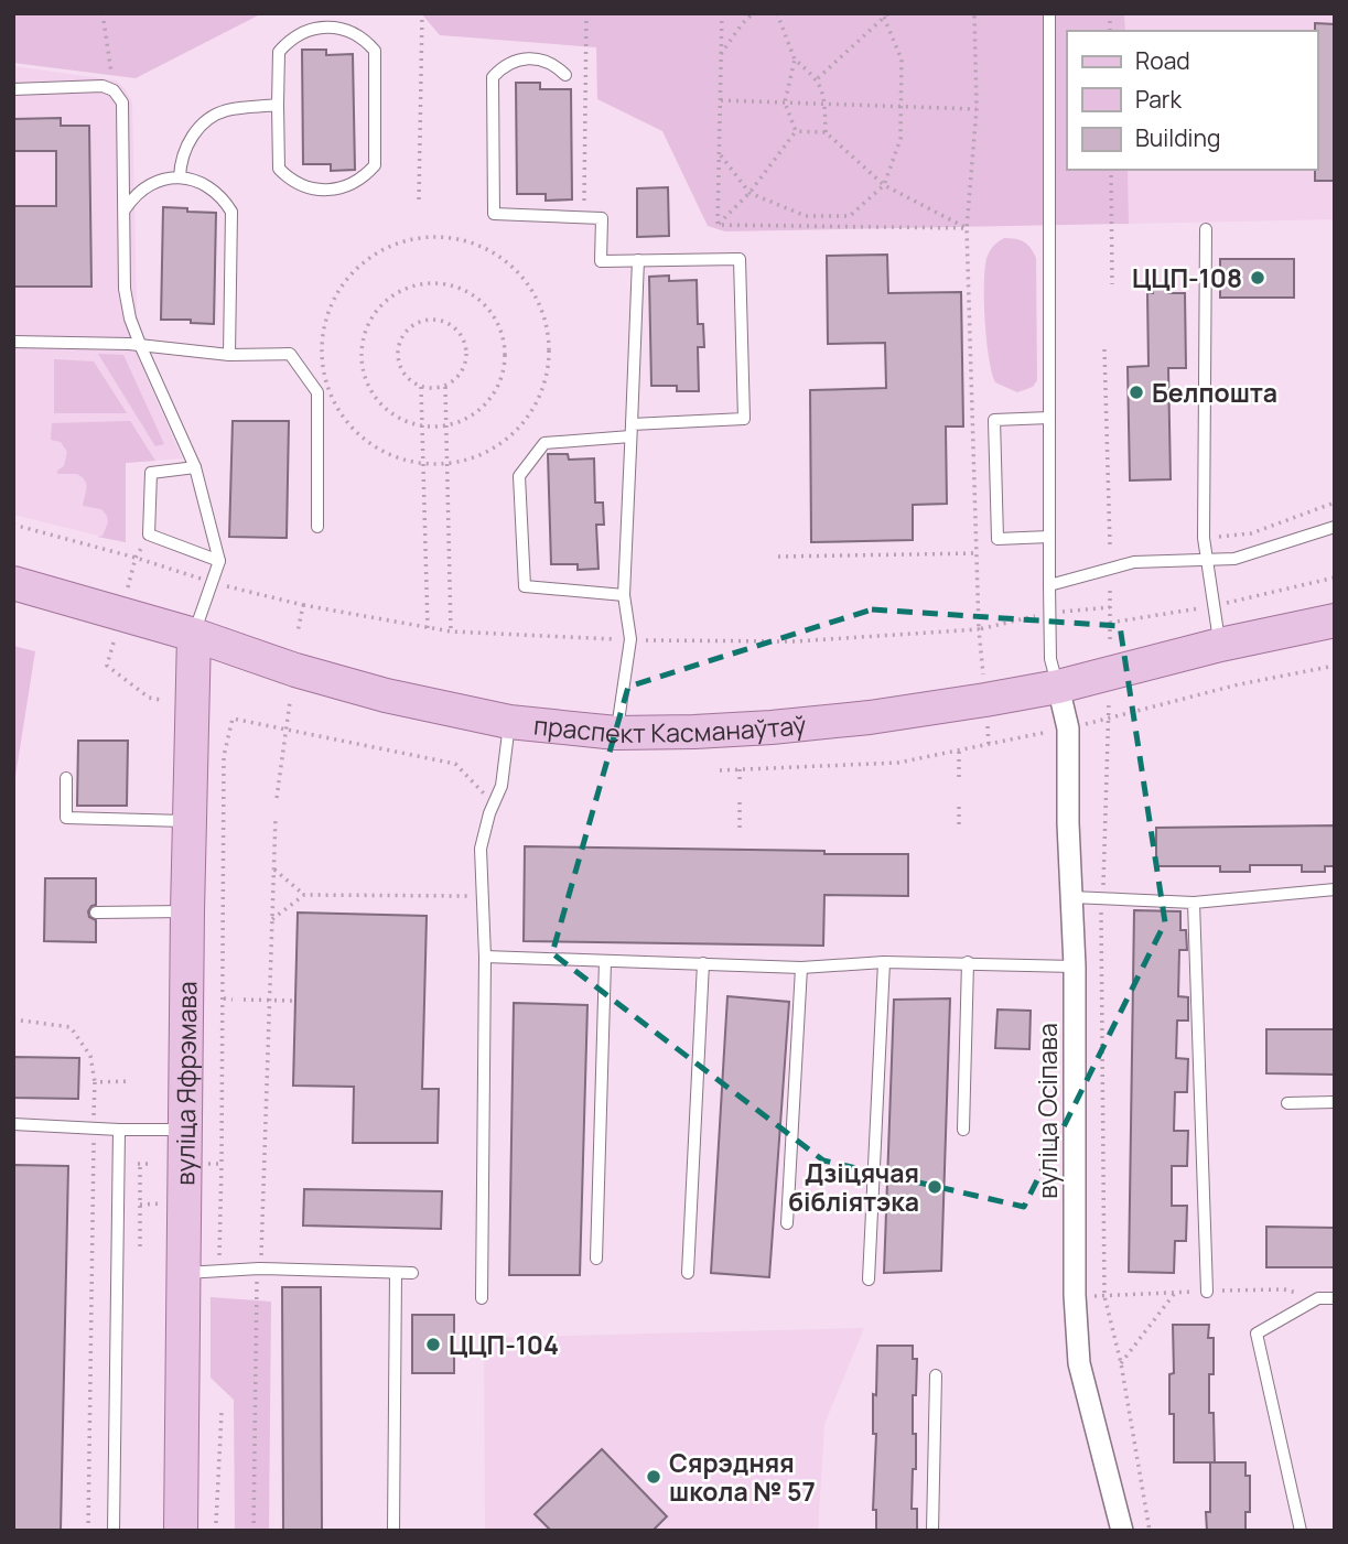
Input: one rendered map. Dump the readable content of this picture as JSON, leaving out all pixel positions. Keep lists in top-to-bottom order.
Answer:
{
  "streets": {
    "main road": ["праспект Касманаўтаў", "вуліца Яфрэмава"],
    "street": ["вуліца Осіпава"]
  },
  "crossings": [
    ["праспект Касманаўтаў", "вуліца Яфрэмава"],
    ["праспект Касманаўтаў", "вуліца Осіпава"]
  ],
  "places": [
    "ЦЦП-108",
    "Белпошта",
    "Дзіцячая бібліятэка",
    "ЦЦП-104",
    "Сярэдняя школа № 57"
  ],
  "legend": ["Road", "Park", "Building"]
}
